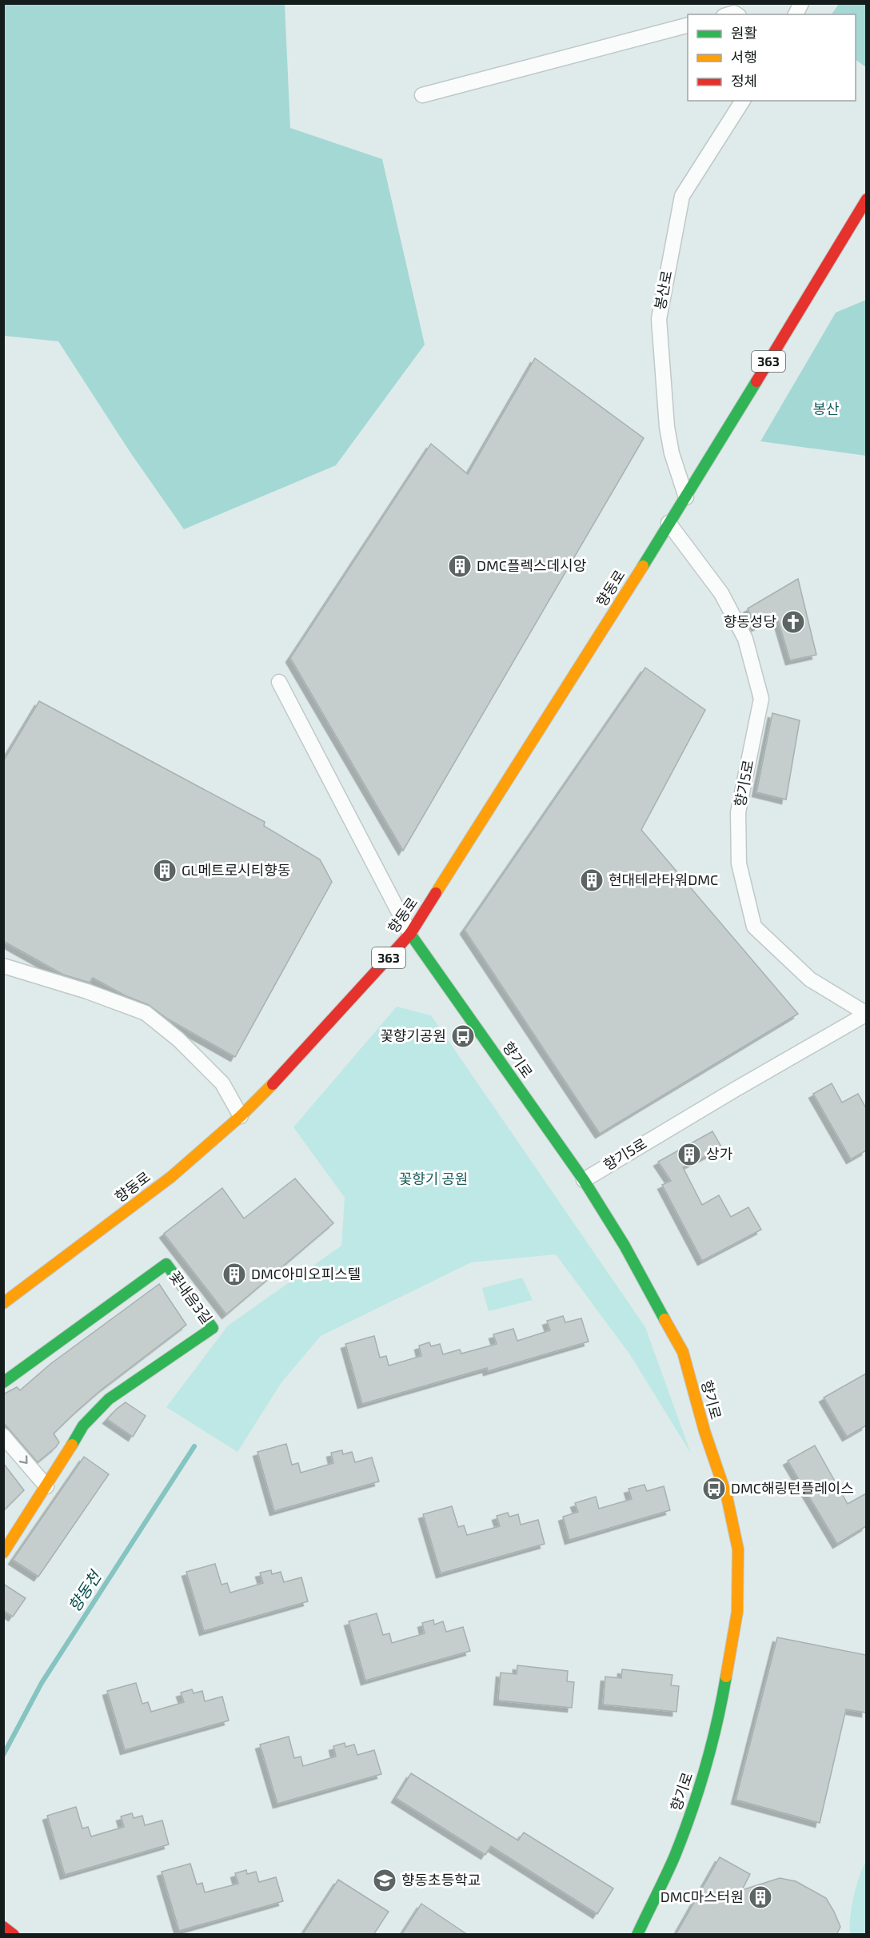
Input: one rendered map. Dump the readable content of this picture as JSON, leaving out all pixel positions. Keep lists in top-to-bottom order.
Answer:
{
  "streets": {
    "main road": [
      "363",
      "향동로",
      "향기로",
      "꽃내음3길"
    ],
    "street": ["봉산로", "향기5로"]
  },
  "crossings": [
    ["봉산로", "363"],
    ["363", "향동로"],
    ["363", "향기5로"],
    ["향동로", "향기5로"],
    ["향동로", "향기로"],
    ["향기5로", "향기로"]
  ],
  "water": ["향동천"],
  "parks": ["봉산", "꽃향기 공원"],
  "places": {
    "building": [
      "DMC플렉스데시앙",
      "GL메트로시티향동",
      "현대테라타워DMC",
      "상가",
      "DMC아미오피스텔",
      "DMC마스터원"
    ],
    "church": ["향동성당"],
    "bus stop": ["꽃향기공원", "DMC해링턴플레이스"],
    "school or university": ["향동초등학교"]
  },
  "legend": ["원활", "서행", "정체"]
}
